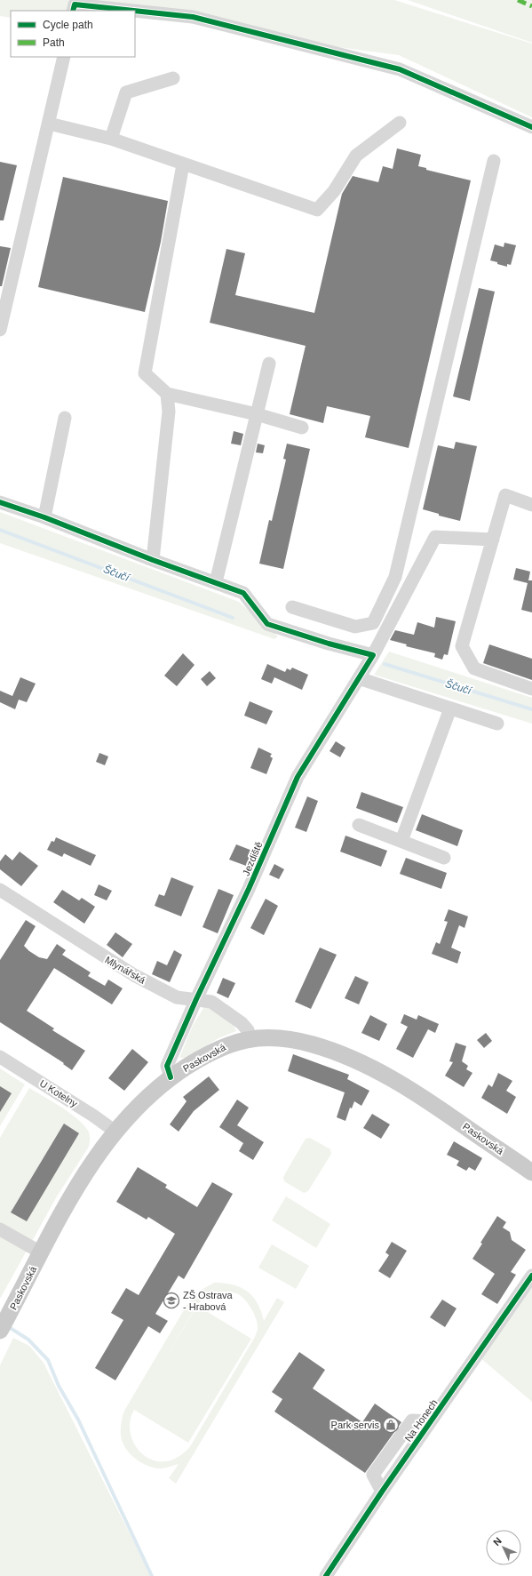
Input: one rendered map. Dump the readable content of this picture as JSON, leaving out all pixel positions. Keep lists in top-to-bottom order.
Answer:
{
  "streets": {
    "main road": ["Paskovská"],
    "street": [
      "Jezdiště",
      "Mlynářská",
      "U Kotelny",
      "Na Honech"
    ]
  },
  "crossings": [
    ["Jezdiště", "Mlynářská"],
    ["Jezdiště", "Paskovská"],
    ["Mlynářská", "Paskovská"],
    ["Paskovská", "U Kotelny"]
  ],
  "water": ["Ščučí"],
  "places": {
    "school or university": ["ZŠ Ostrava - Hrabová"],
    "shop": ["Park servis"]
  },
  "legend": ["Cycle path", "Path"],
  "north": "top left"
}
